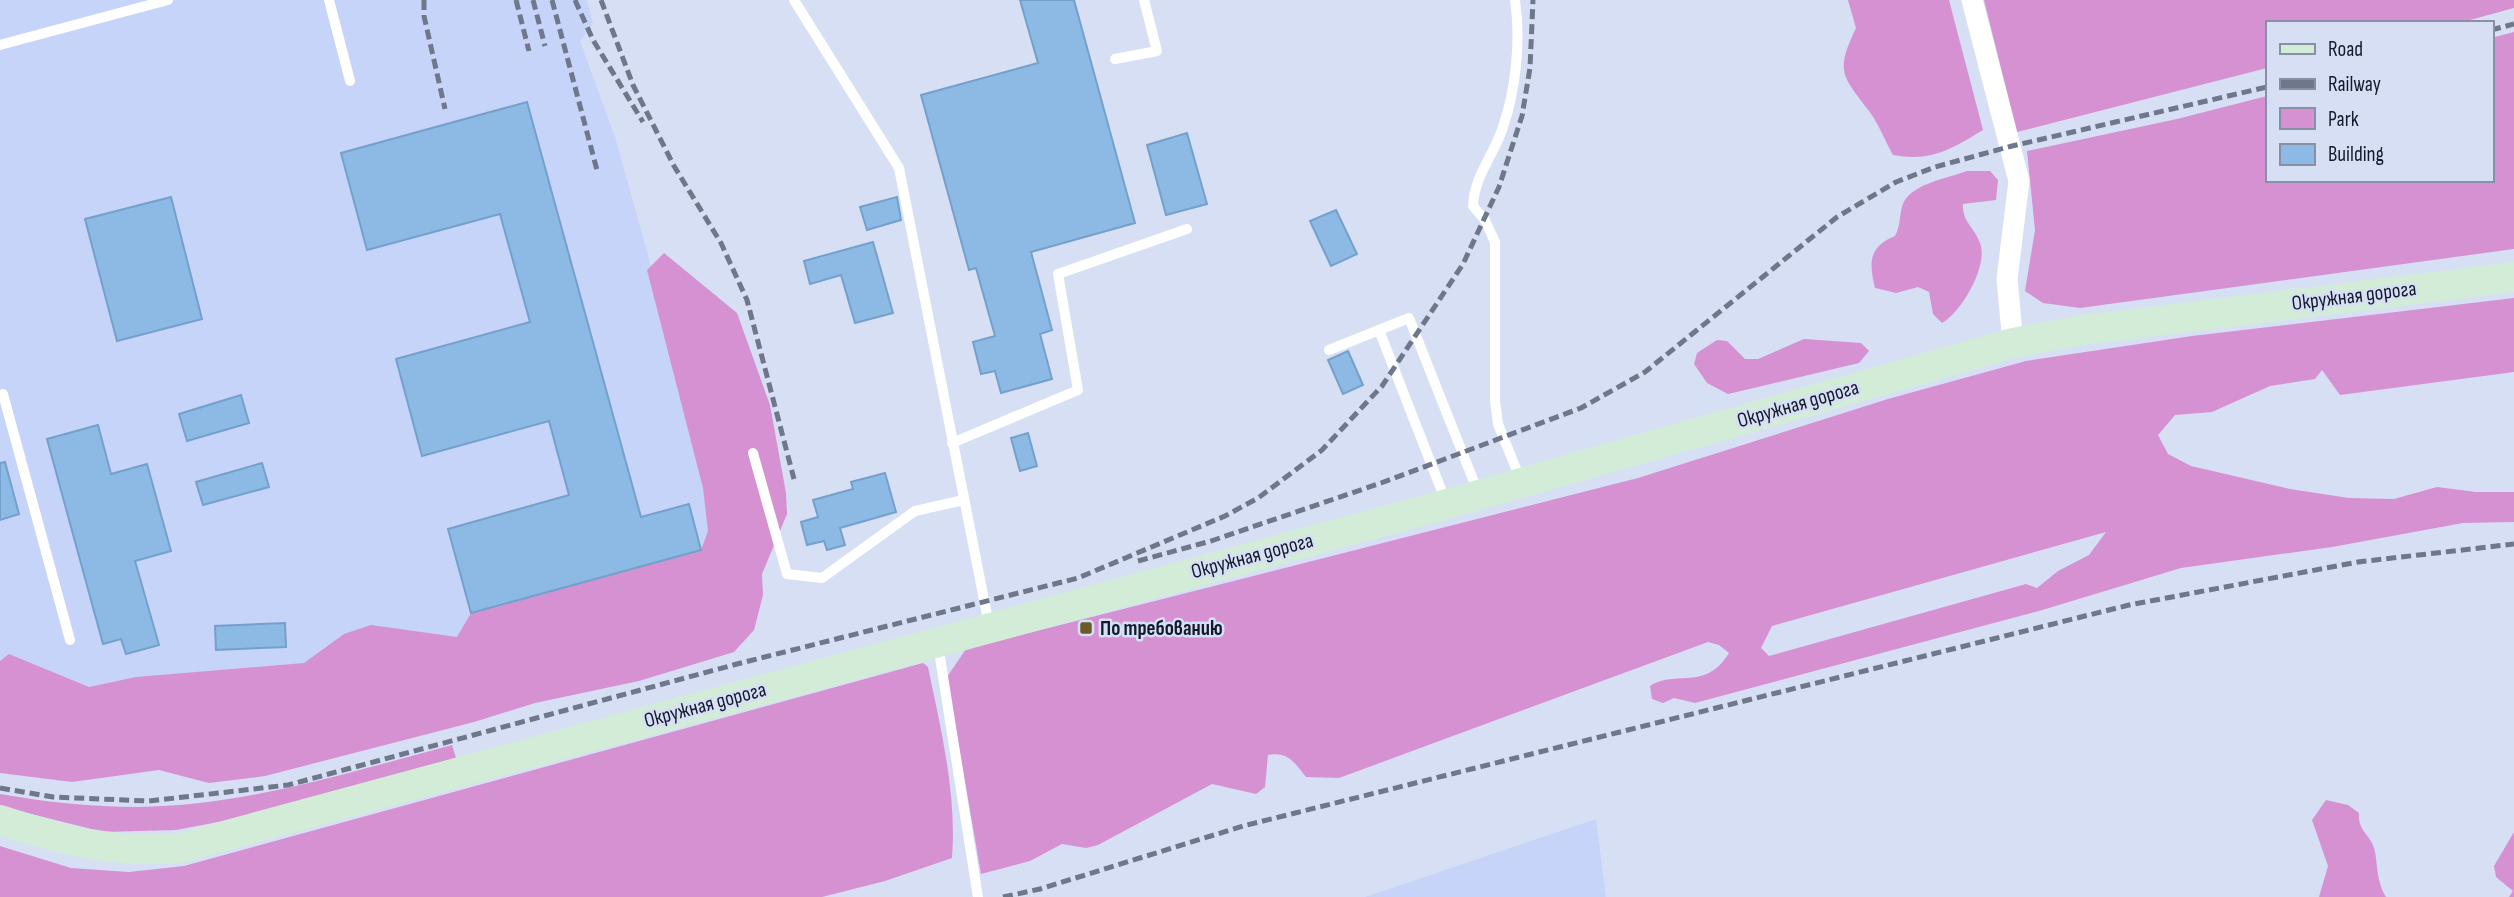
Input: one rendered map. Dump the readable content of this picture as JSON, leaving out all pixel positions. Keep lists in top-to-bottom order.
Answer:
{
  "streets": {
    "main road": ["Окружная дорога"]
  },
  "places": {
    "transit": ["По требованию"]
  },
  "legend": [
    "Road",
    "Railway",
    "Park",
    "Building"
  ]
}
